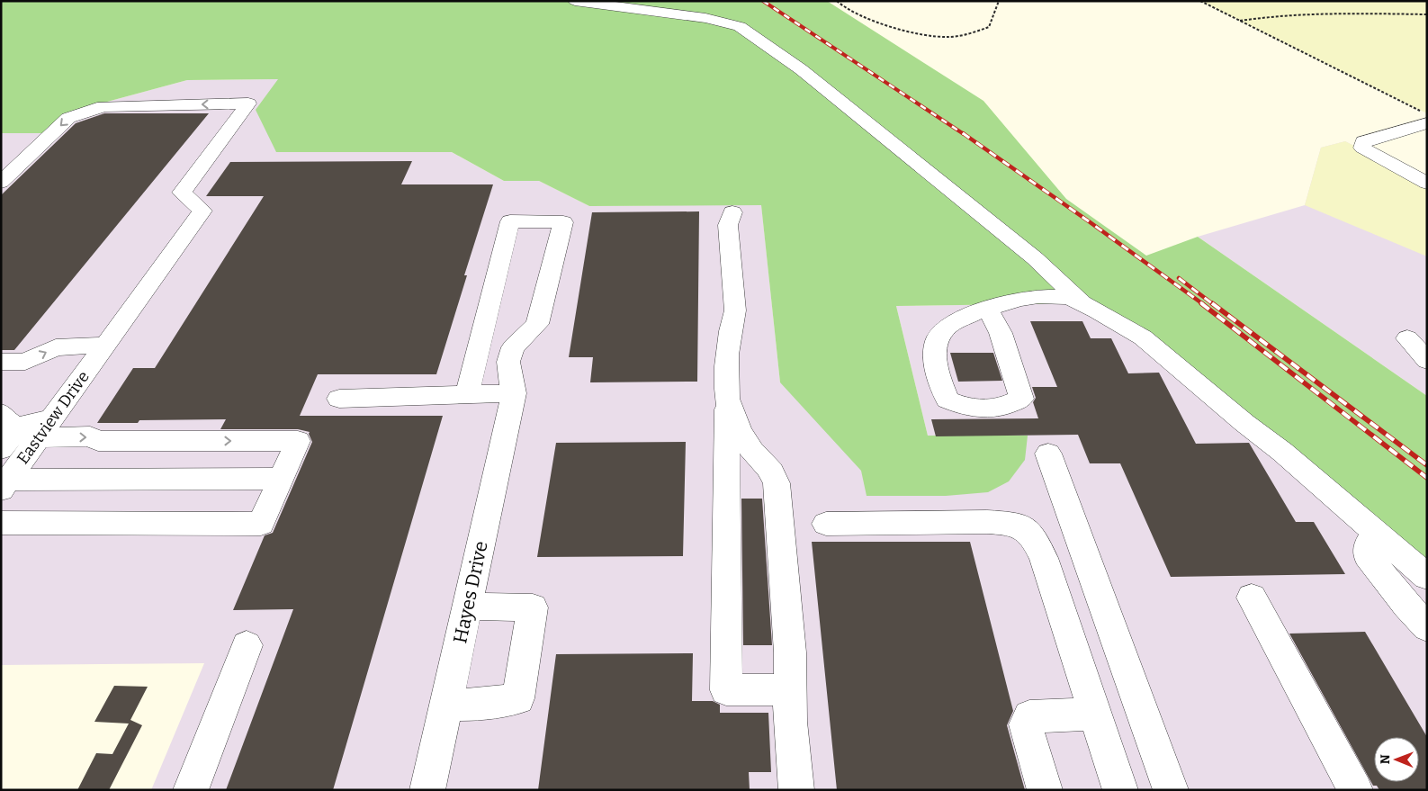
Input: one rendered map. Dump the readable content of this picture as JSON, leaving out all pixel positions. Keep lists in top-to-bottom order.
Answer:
{
  "streets": {
    "street": ["Eastview Drive", "Hayes Drive"]
  },
  "north": "left"
}
